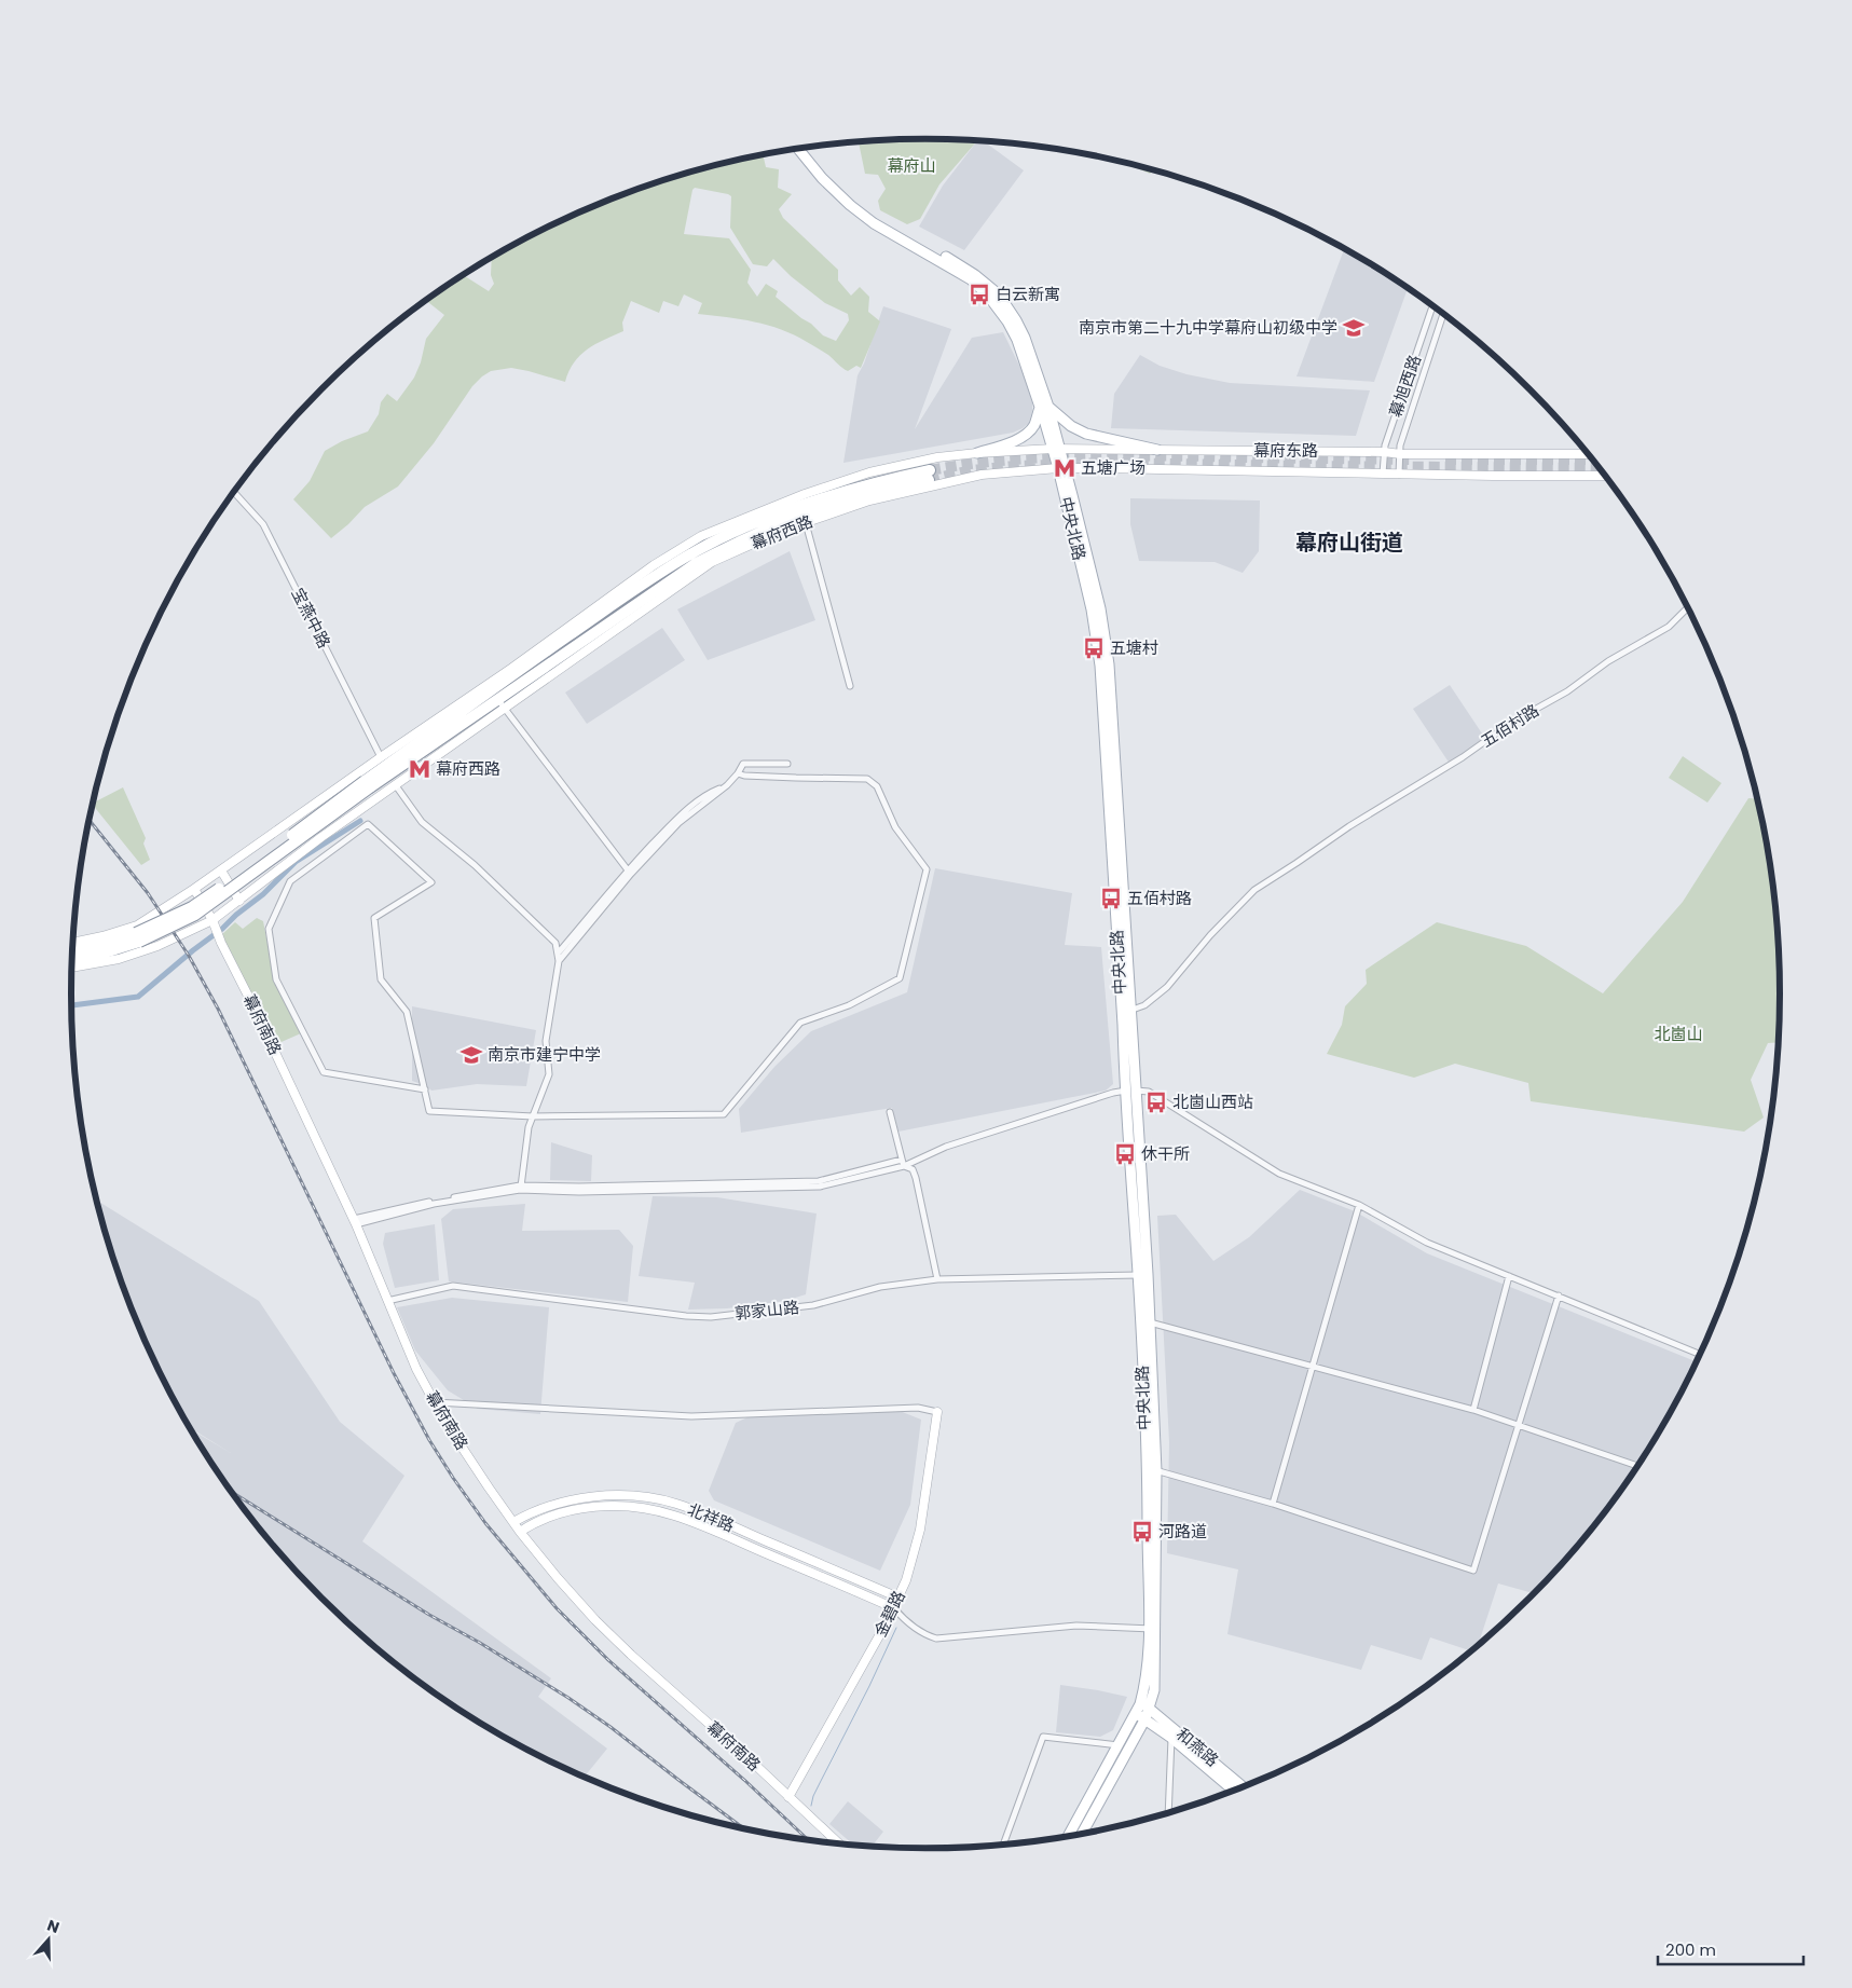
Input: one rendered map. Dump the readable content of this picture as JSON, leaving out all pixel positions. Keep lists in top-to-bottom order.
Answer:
{
  "streets": {
    "highway": ["幕府西路"],
    "main road": [
      "幕府东路",
      "中央北路",
      "幕府南路",
      "北祥路",
      "金碧路",
      "和燕路"
    ],
    "street": [
      "幕旭西路",
      "宝燕中路",
      "五佰村路",
      "郭家山路"
    ]
  },
  "crossings": [
    ["幕旭西路", "幕府东路"],
    ["幕府东路", "中央北路"],
    ["幕府东路", "幕府西路"],
    ["中央北路", "幕府西路"],
    ["中央北路", "五佰村路"],
    ["中央北路", "郭家山路"],
    ["中央北路", "和燕路"],
    ["幕府西路", "宝燕中路"],
    ["幕府西路", "幕府南路"],
    ["幕府南路", "郭家山路"],
    ["幕府南路", "北祥路"],
    ["幕府南路", "金碧路"],
    ["北祥路", "金碧路"]
  ],
  "districts": ["幕府山街道"],
  "parks": ["幕府山", "北崮山"],
  "places": {
    "bus stop": [
      "白云新寓",
      "五塘村",
      "五佰村路",
      "北崮山西站",
      "休干所",
      "河路道"
    ],
    "school or university": ["南京市第二十九中学幕府山初级中学", "南京市建宁中学"],
    "metro station": ["五塘广场", "幕府西路"]
  },
  "scale_bar": "200 m",
  "north": "top"
}
